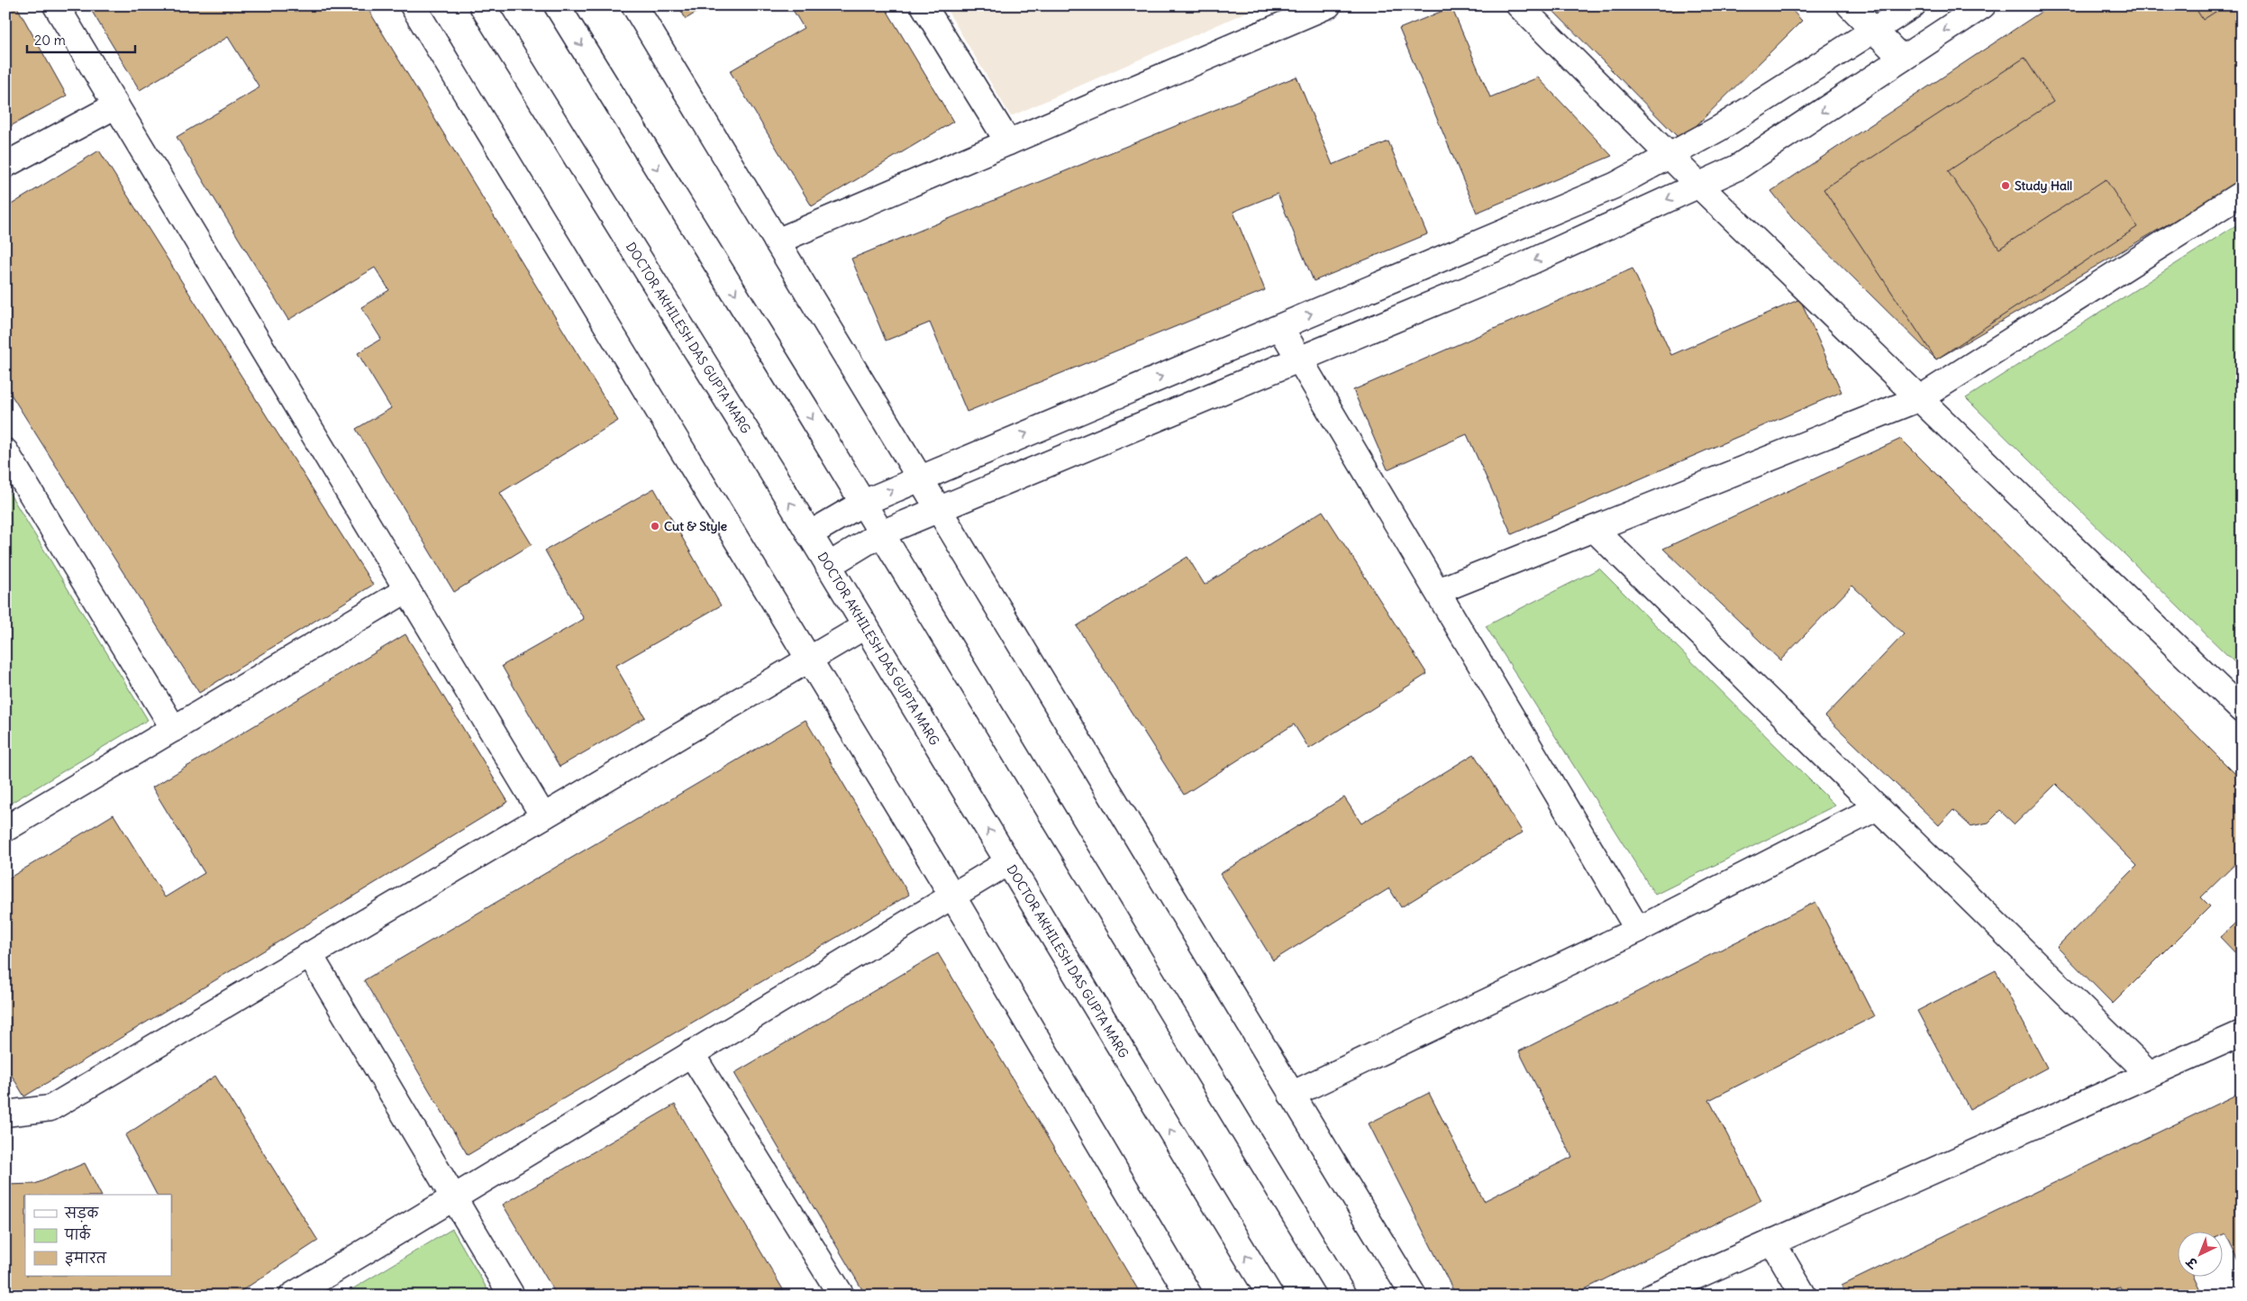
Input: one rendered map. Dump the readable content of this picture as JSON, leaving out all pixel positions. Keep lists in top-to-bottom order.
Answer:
{
  "streets": {
    "street": ["DOCTOR AKHILESH DAS GUPTA MARG"]
  },
  "places": ["Study Hall", "Cut & Style"],
  "legend": ["सड़क", "पार्क", "इमारत"],
  "scale_bar": "20 m",
  "north": "bottom left"
}
